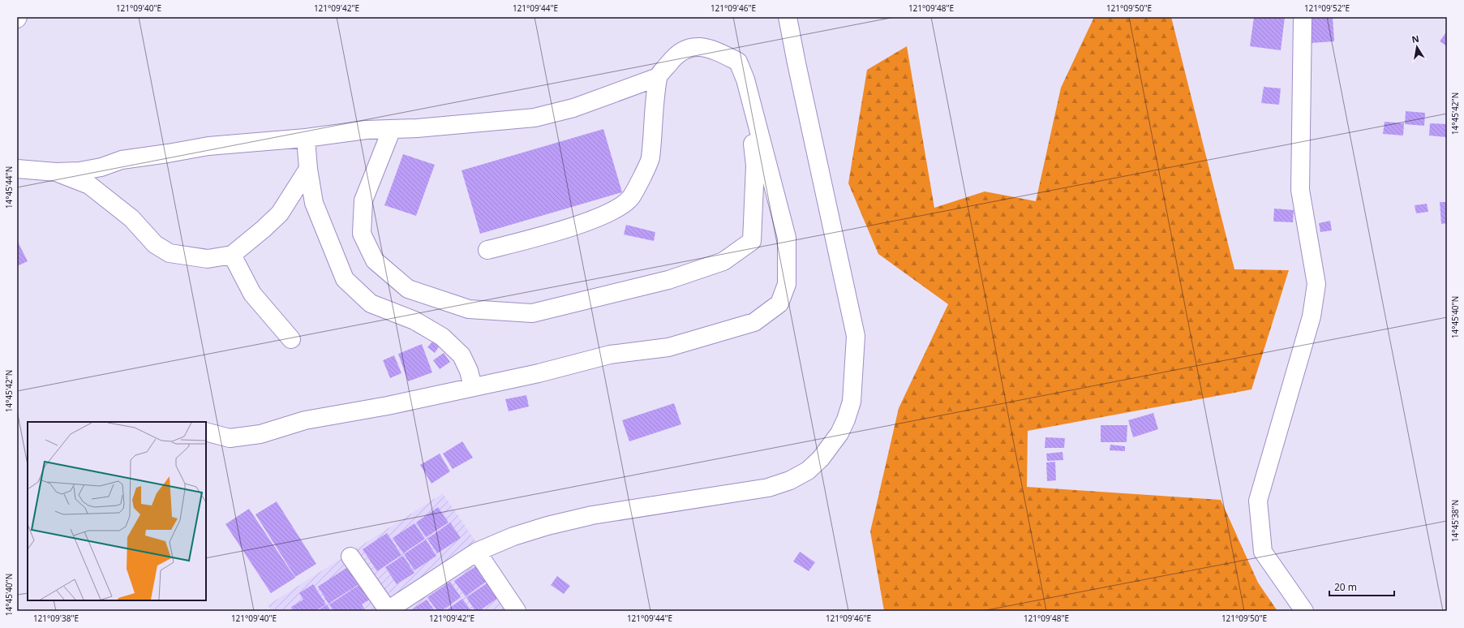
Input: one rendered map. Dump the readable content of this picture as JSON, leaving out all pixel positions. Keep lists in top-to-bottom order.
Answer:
{
  "scale_bar": "20 m",
  "north": "top",
  "coordinates": [
    "121°09'40\"E",
    "121°09'42\"E",
    "121°09'44\"E",
    "121°09'46\"E",
    "121°09'48\"E",
    "121°09'50\"E",
    "121°09'52\"E",
    "14°45'42\"N",
    "14°45'44\"N",
    "14°45'40\"N",
    "14°45'38\"N",
    "121°09'38\"E"
  ]
}
